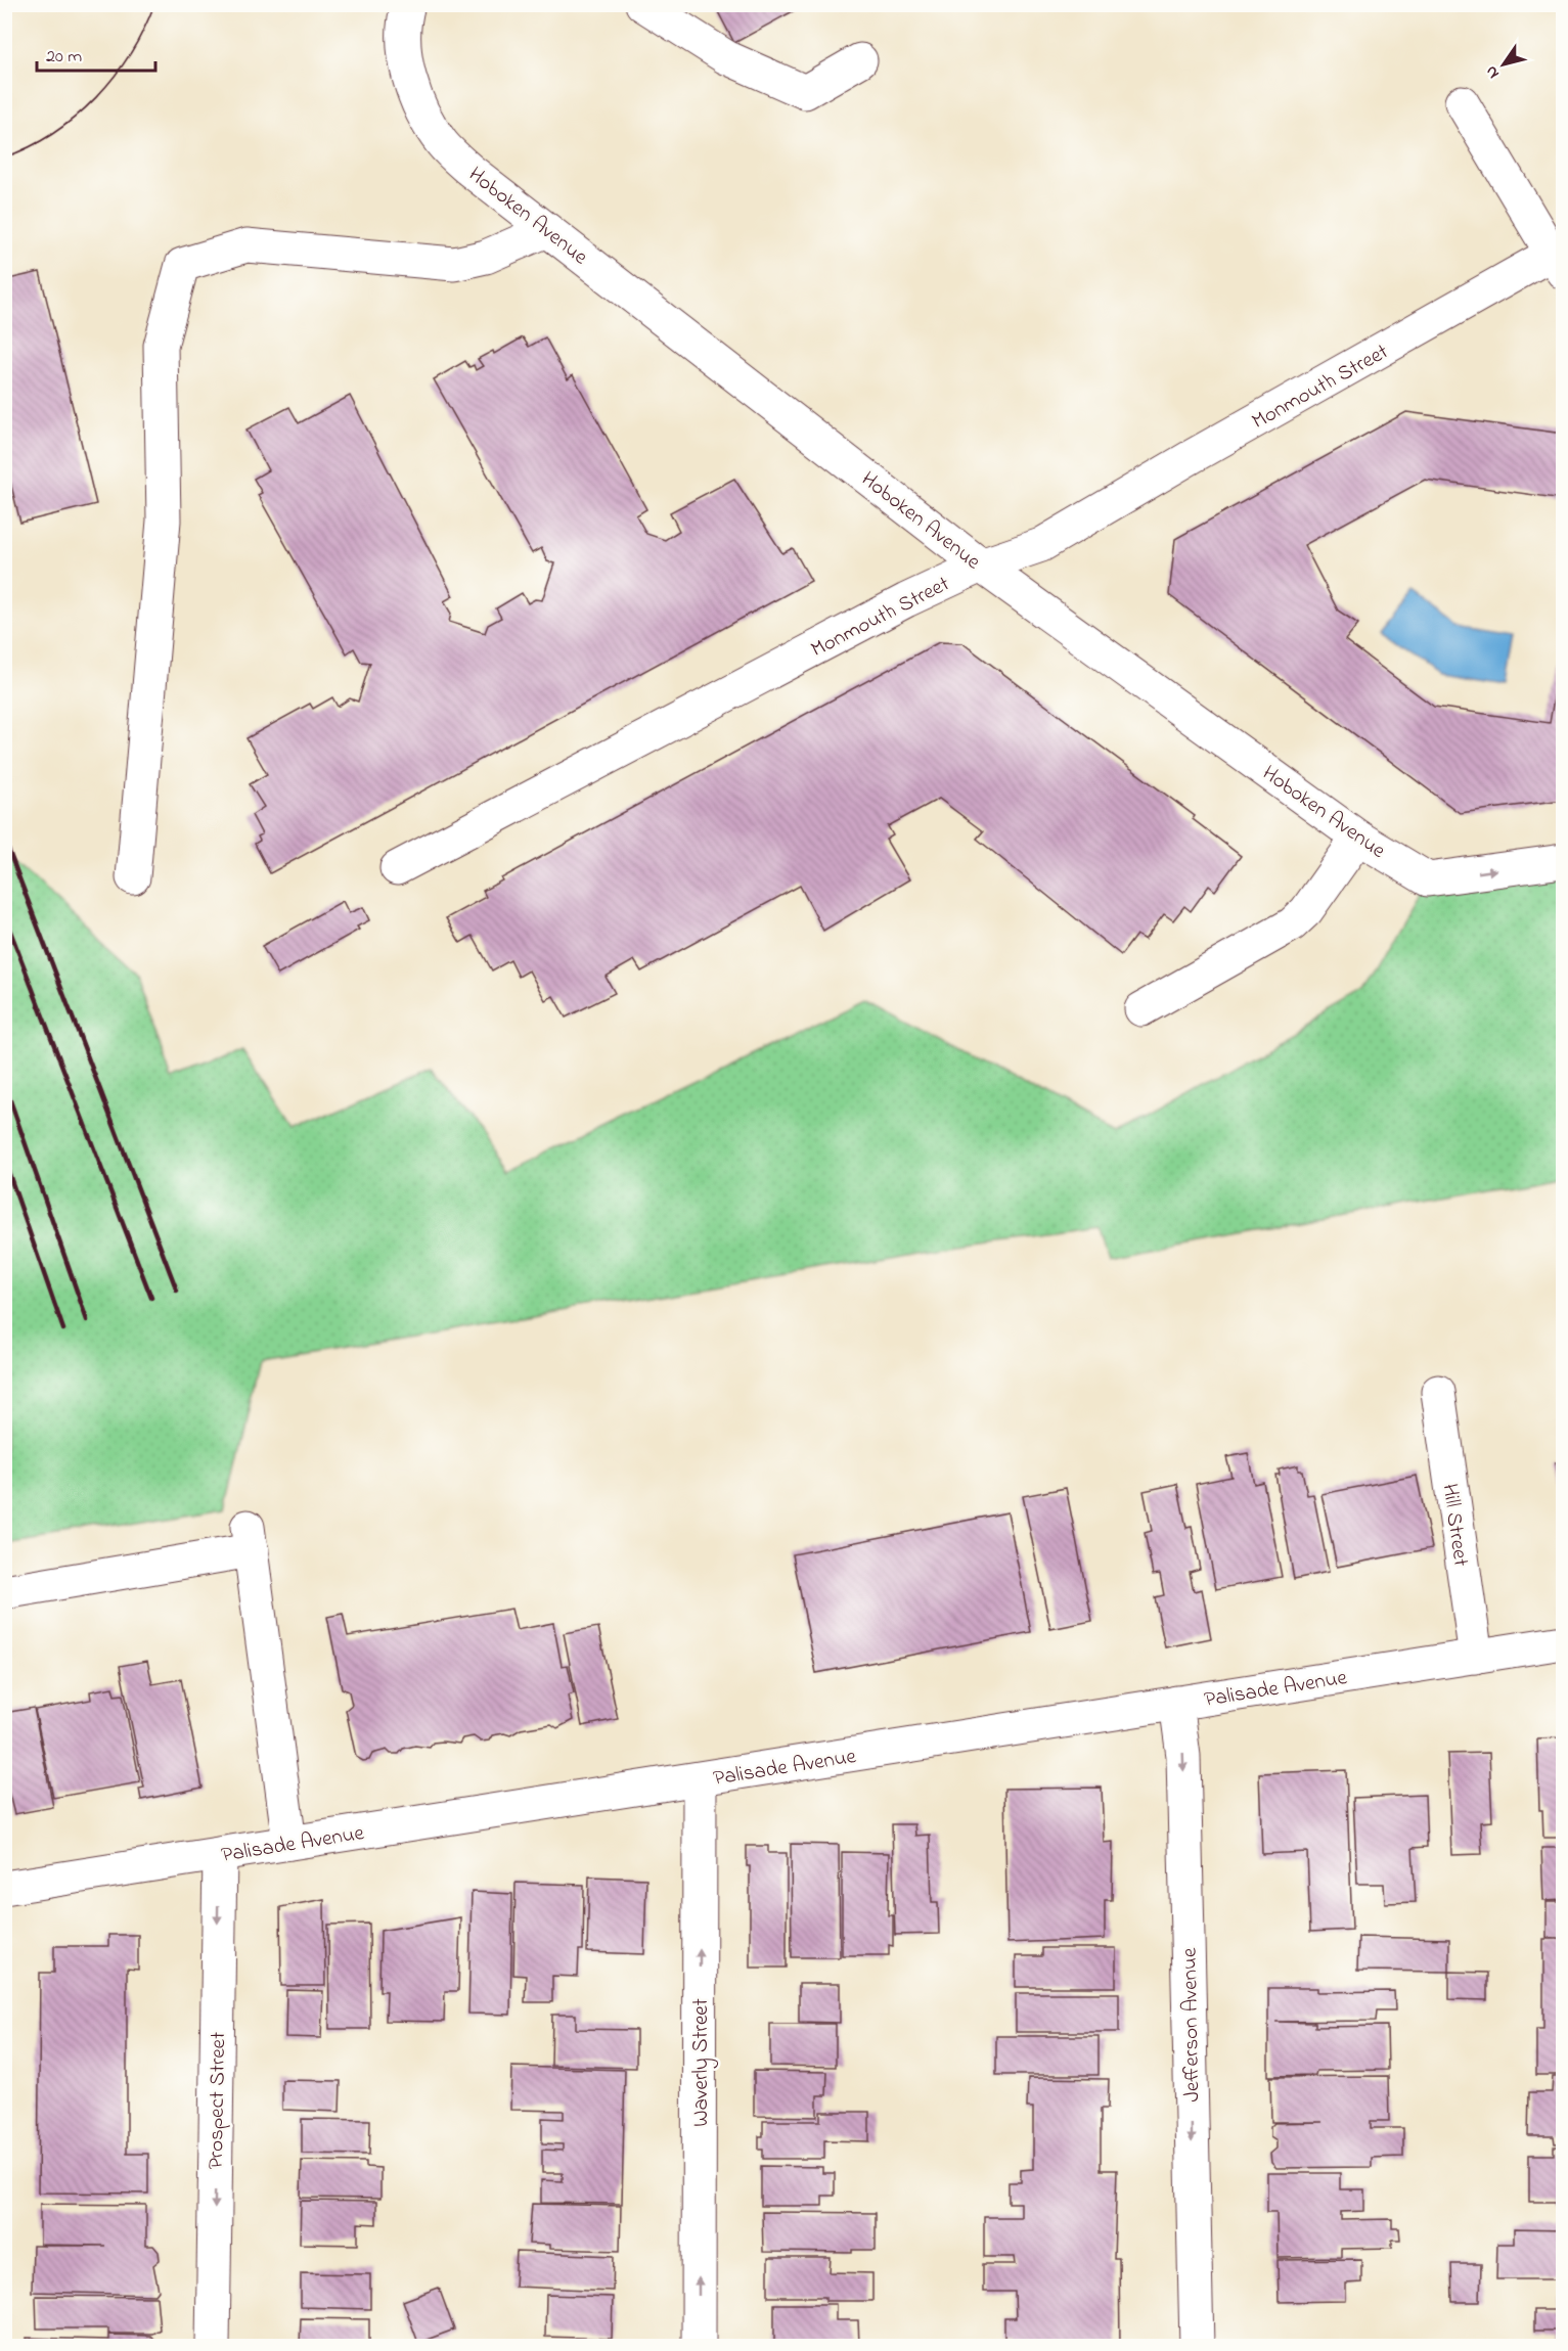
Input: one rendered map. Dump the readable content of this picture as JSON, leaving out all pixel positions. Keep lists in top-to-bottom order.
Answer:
{
  "streets": {
    "street": [
      "Hoboken Avenue",
      "Monmouth Street",
      "Hill Street",
      "Palisade Avenue",
      "Jefferson Avenue",
      "Waverly Street",
      "Prospect Street"
    ]
  },
  "crossings": [
    ["Hoboken Avenue", "Monmouth Street"],
    ["Hill Street", "Palisade Avenue"],
    ["Palisade Avenue", "Jefferson Avenue"],
    ["Palisade Avenue", "Waverly Street"],
    ["Palisade Avenue", "Prospect Street"]
  ],
  "one_way": ["Jefferson Avenue", "Waverly Street", "Prospect Street"],
  "scale_bar": "20 m",
  "north": "bottom left"
}
